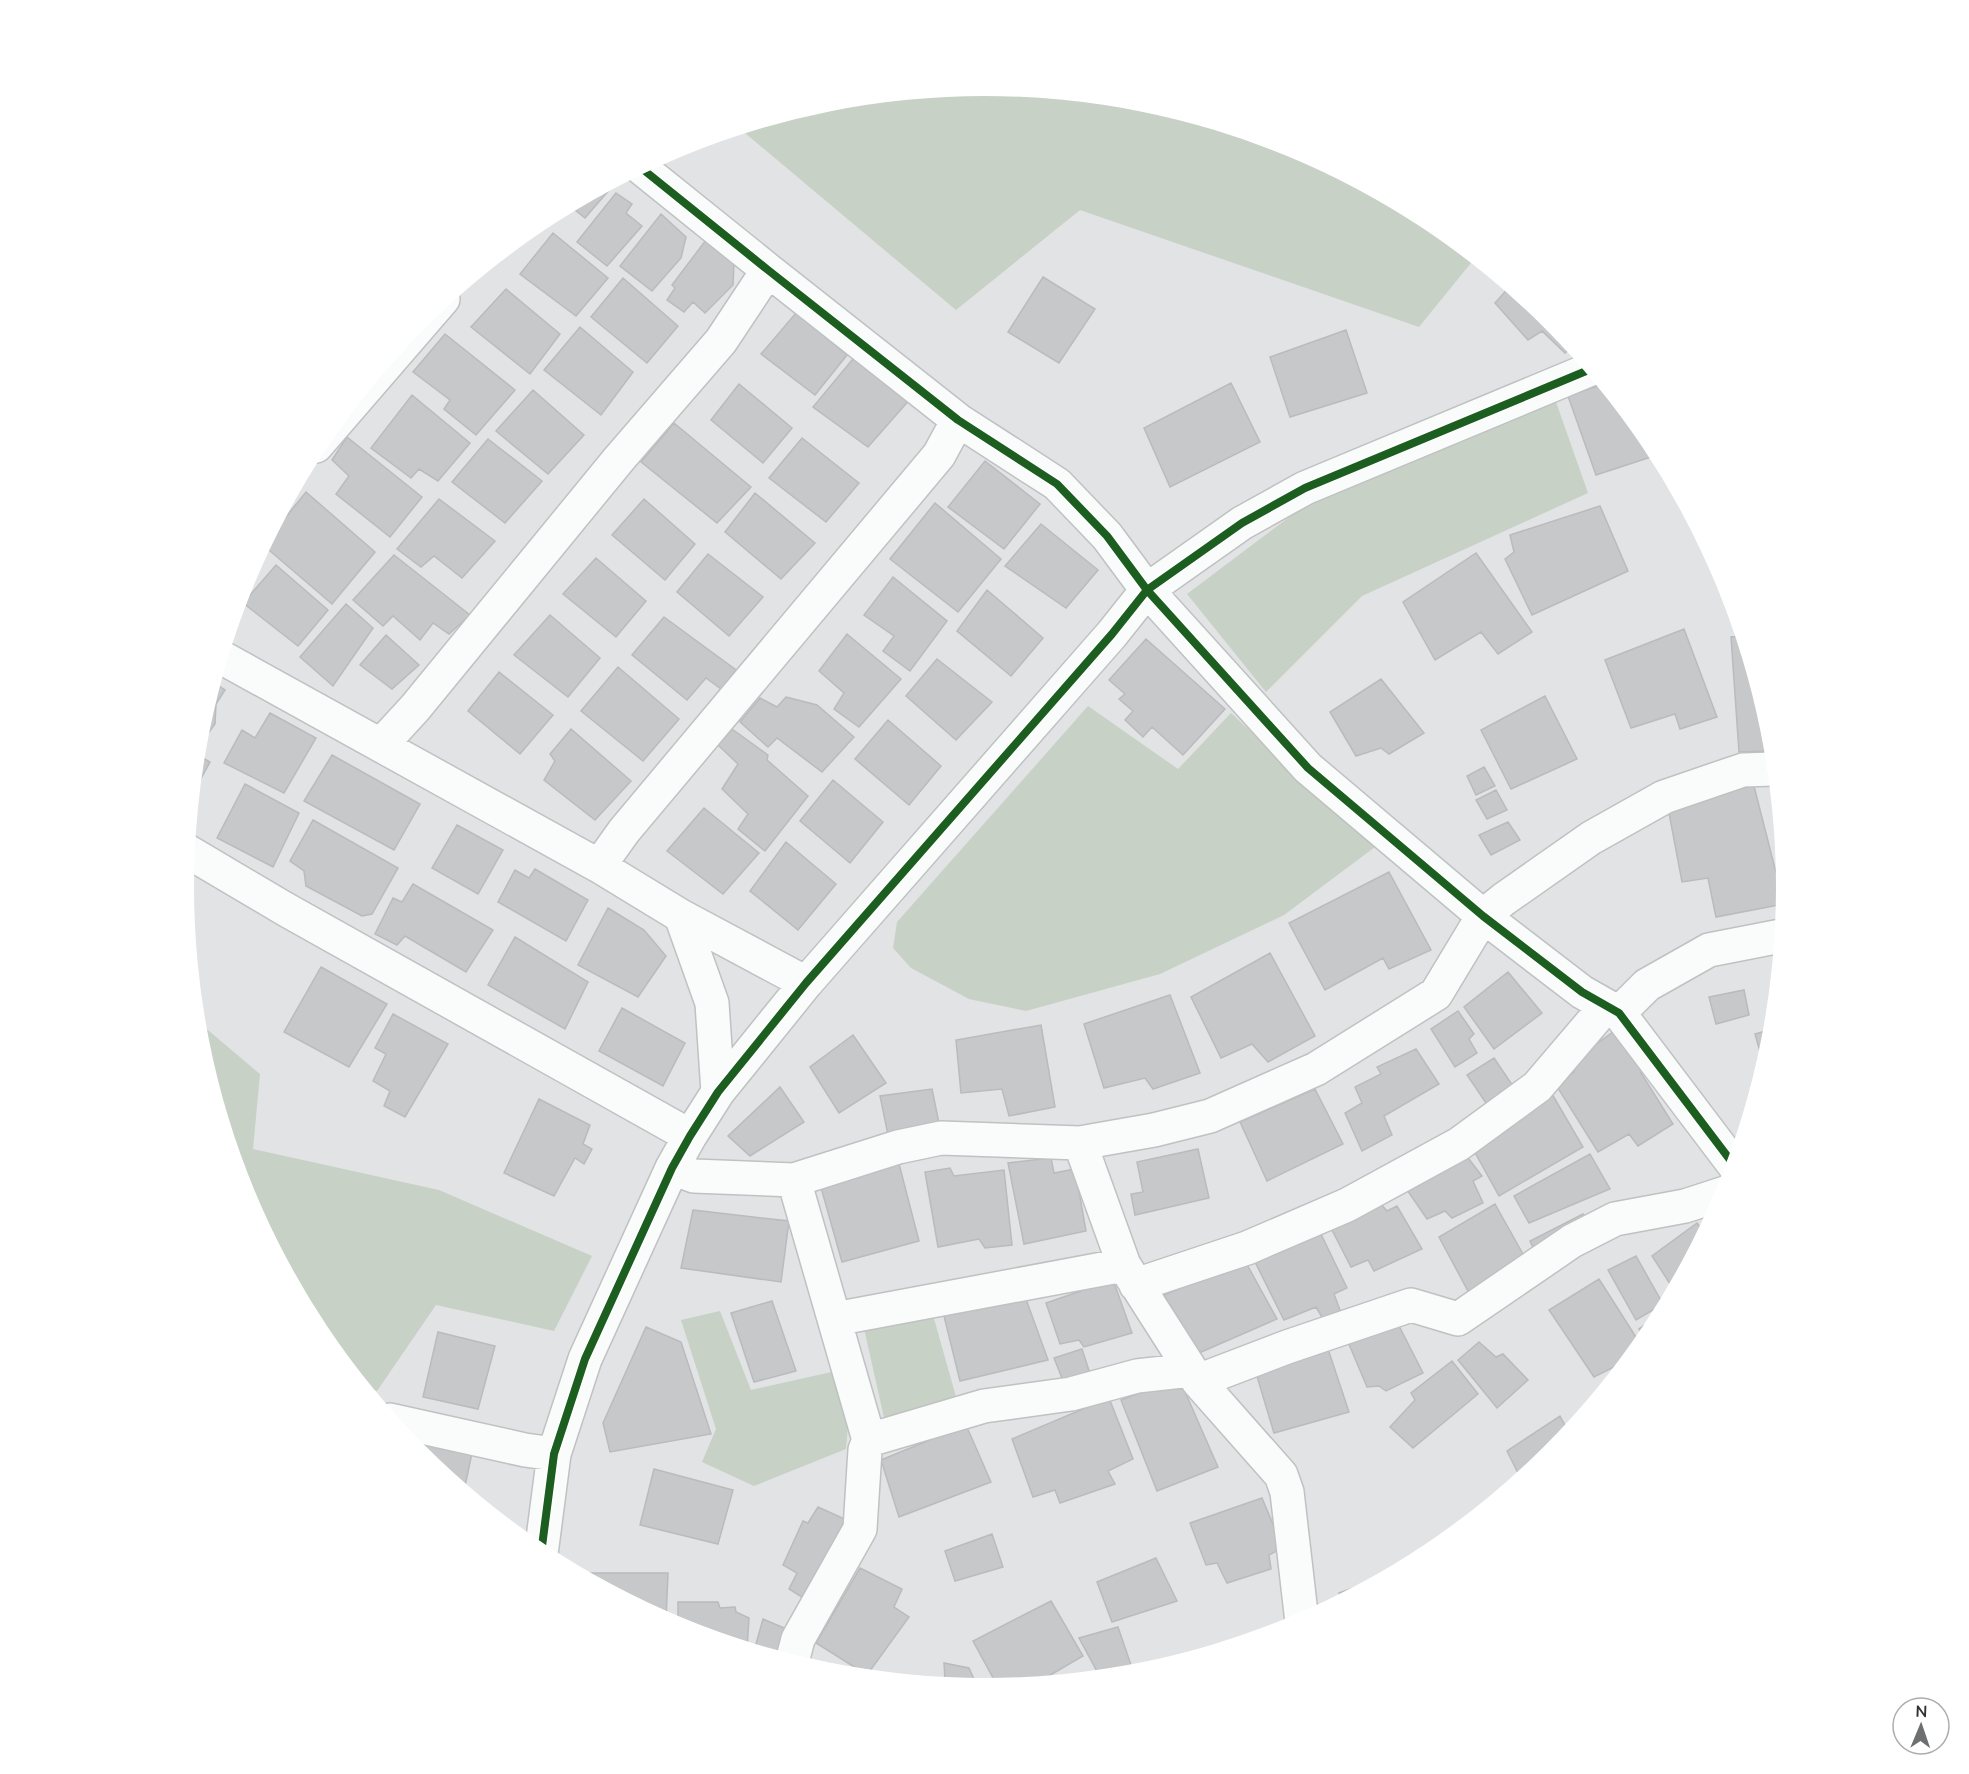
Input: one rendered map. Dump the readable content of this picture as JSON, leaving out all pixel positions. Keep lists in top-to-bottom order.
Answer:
{
  "north": "top"
}
